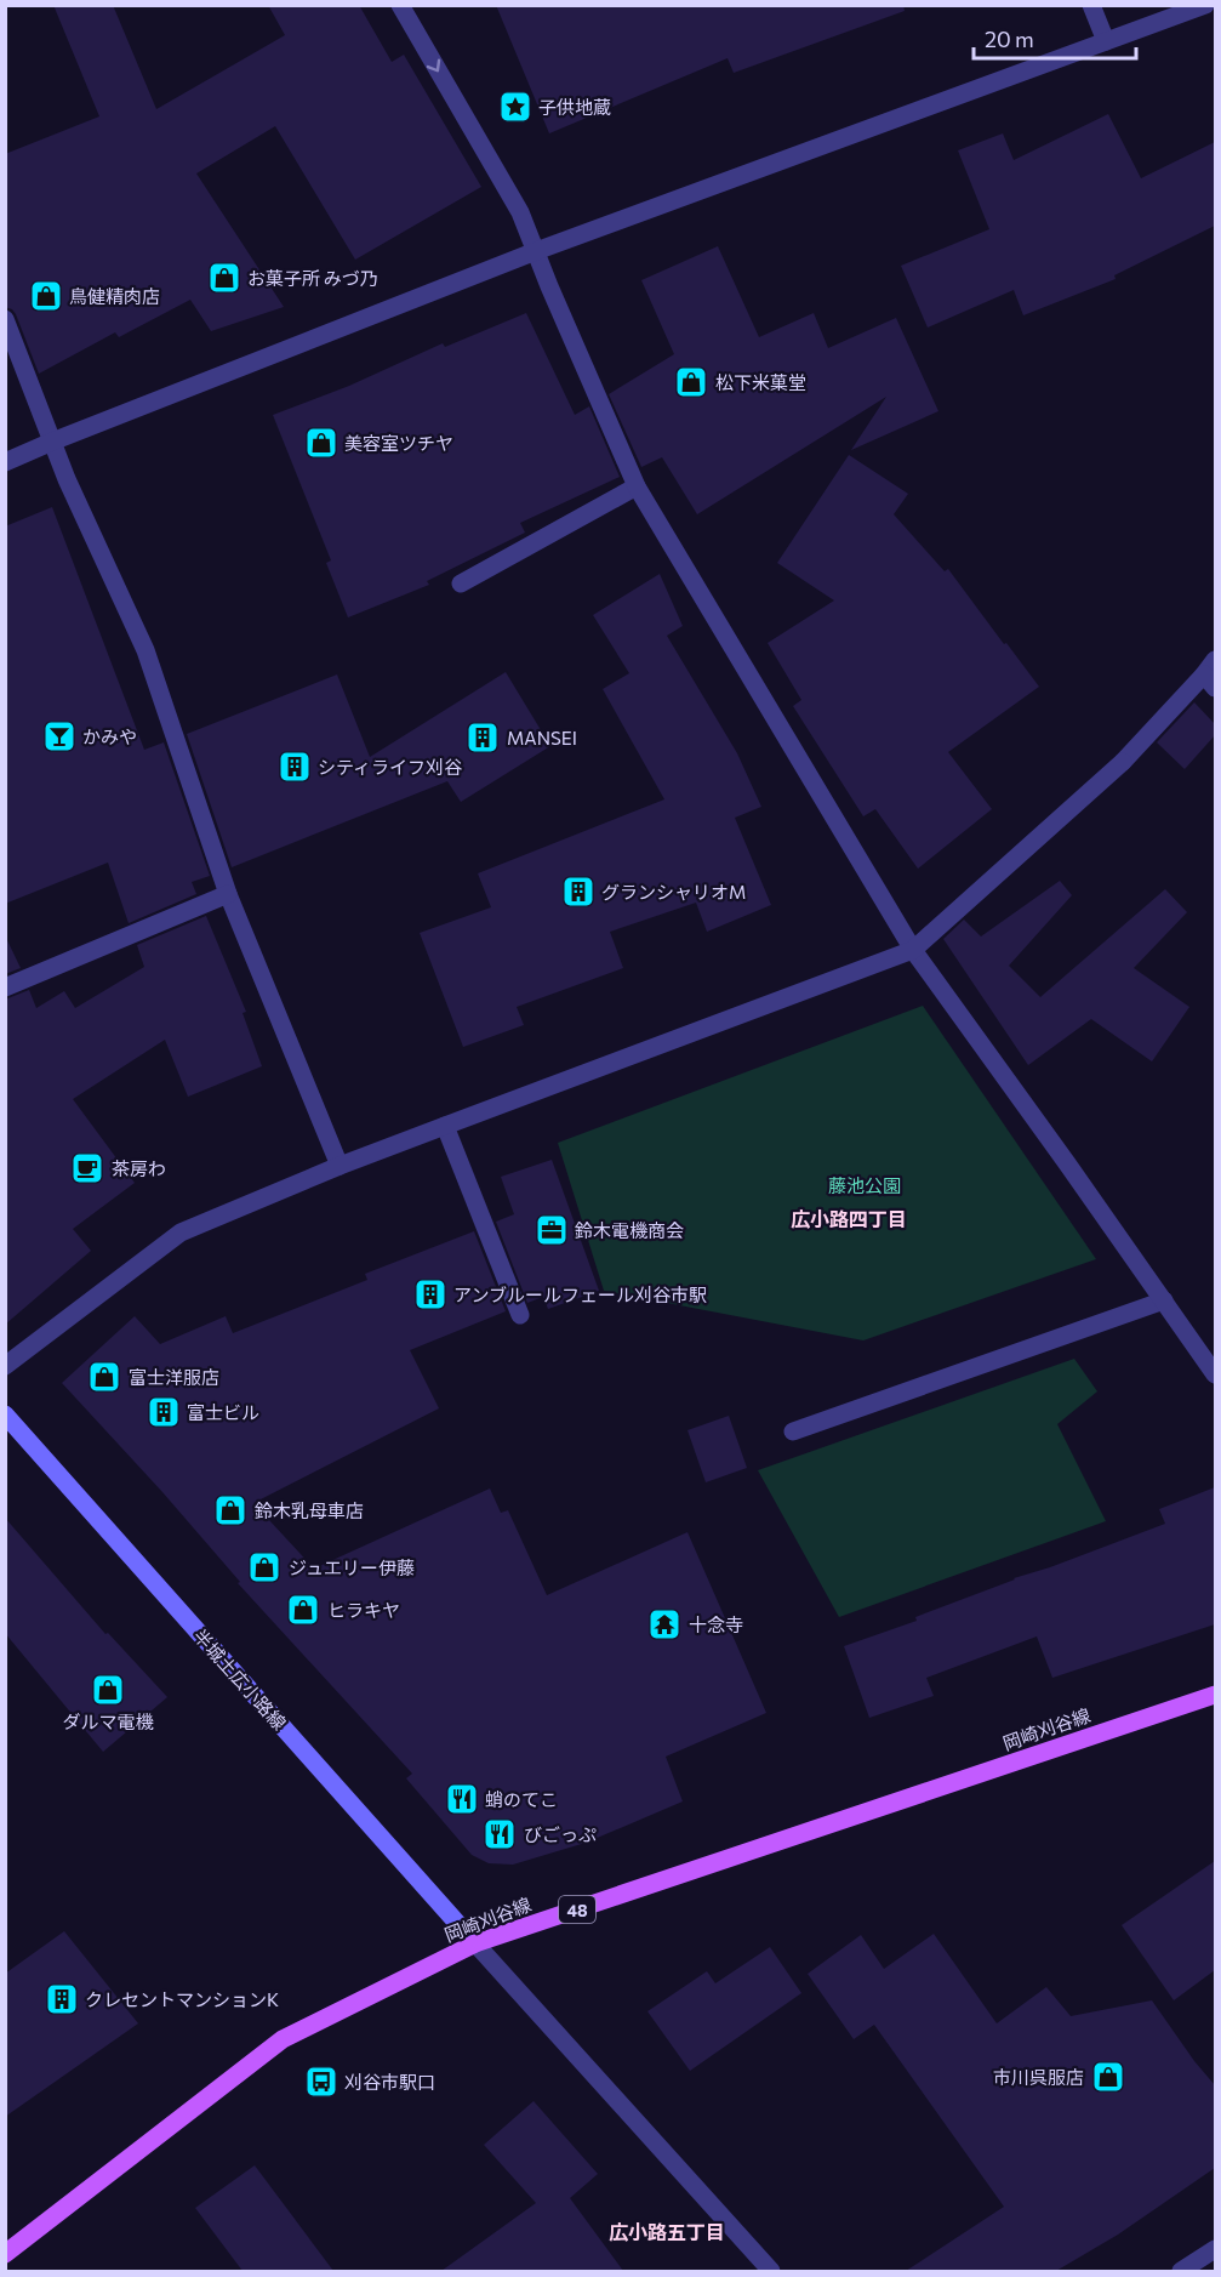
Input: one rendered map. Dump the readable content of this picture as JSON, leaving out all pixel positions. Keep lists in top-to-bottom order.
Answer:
{
  "streets": {
    "main road": ["半城土広小路線", "岡崎刈谷線", "48"]
  },
  "crossings": [
    ["半城土広小路線", "岡崎刈谷線"]
  ],
  "districts": ["広小路四丁目", "広小路五丁目"],
  "parks": ["藤池公園"],
  "places": {
    "place": ["子供地蔵"],
    "shop": [
      "お菓子所 みづ乃",
      "鳥健精肉店",
      "松下米菓堂",
      "美容室ツチヤ",
      "富士洋服店",
      "鈴木乳母車店",
      "ジュエリー伊藤",
      "ヒラキヤ",
      "ダルマ電機",
      "市川呉服店"
    ],
    "bar": ["かみや"],
    "building": [
      "MANSEI",
      "シティライフ刈谷",
      "グランシャリオM",
      "アンブルールフェール刈谷市駅",
      "富士ビル",
      "クレセントマンションK"
    ],
    "cafe": ["茶房わ"],
    "office": ["鈴木電機商会"],
    "temple": ["十念寺"],
    "restaurant": ["蛸のてこ", "びごっぷ"],
    "bus stop": ["刈谷市駅口"]
  },
  "scale_bar": "20 m"
}
